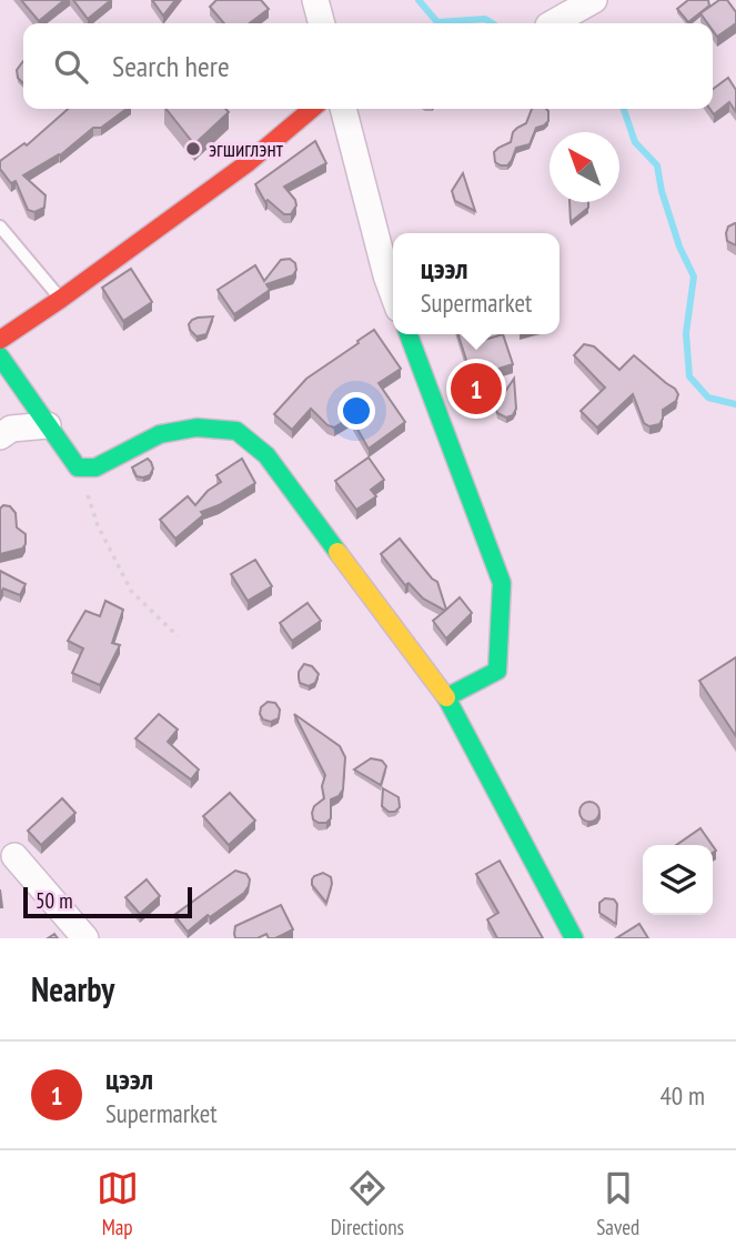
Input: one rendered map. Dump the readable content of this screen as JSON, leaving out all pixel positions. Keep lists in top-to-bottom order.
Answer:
{
  "places": ["эгшиглэнт"],
  "scale_bar": "50 m",
  "north": "top left",
  "page": {
    "search": "Search here",
    "popup": ["цээл", "Supermarket"],
    "pins": "1",
    "scale": "50 m",
    "heading": "Nearby",
    "list": [
      {
        "mark": "1",
        "name": "цээл",
        "note": "Supermarket",
        "value": "40 m"
      }
    ],
    "nav": ["Map", "Directions", "Saved"]
  }
}
